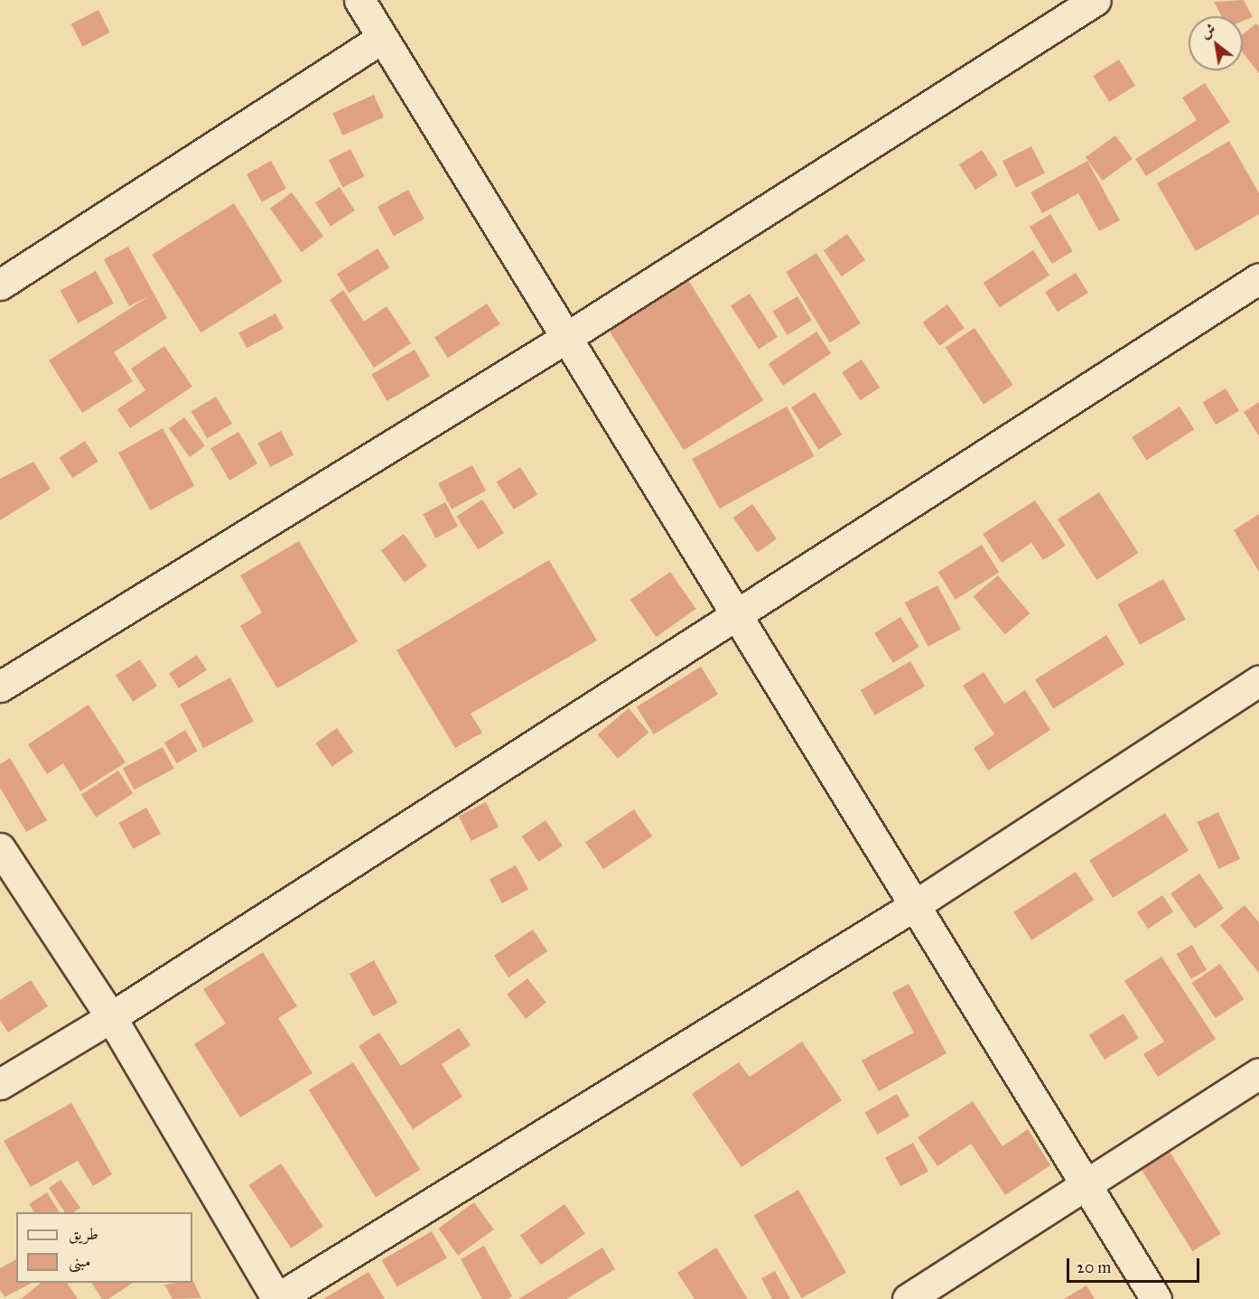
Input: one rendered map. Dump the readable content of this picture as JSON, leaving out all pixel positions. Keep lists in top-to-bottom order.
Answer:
{
  "legend": ["طريق", "مبنى"],
  "scale_bar": "20 m",
  "north": "top left"
}
